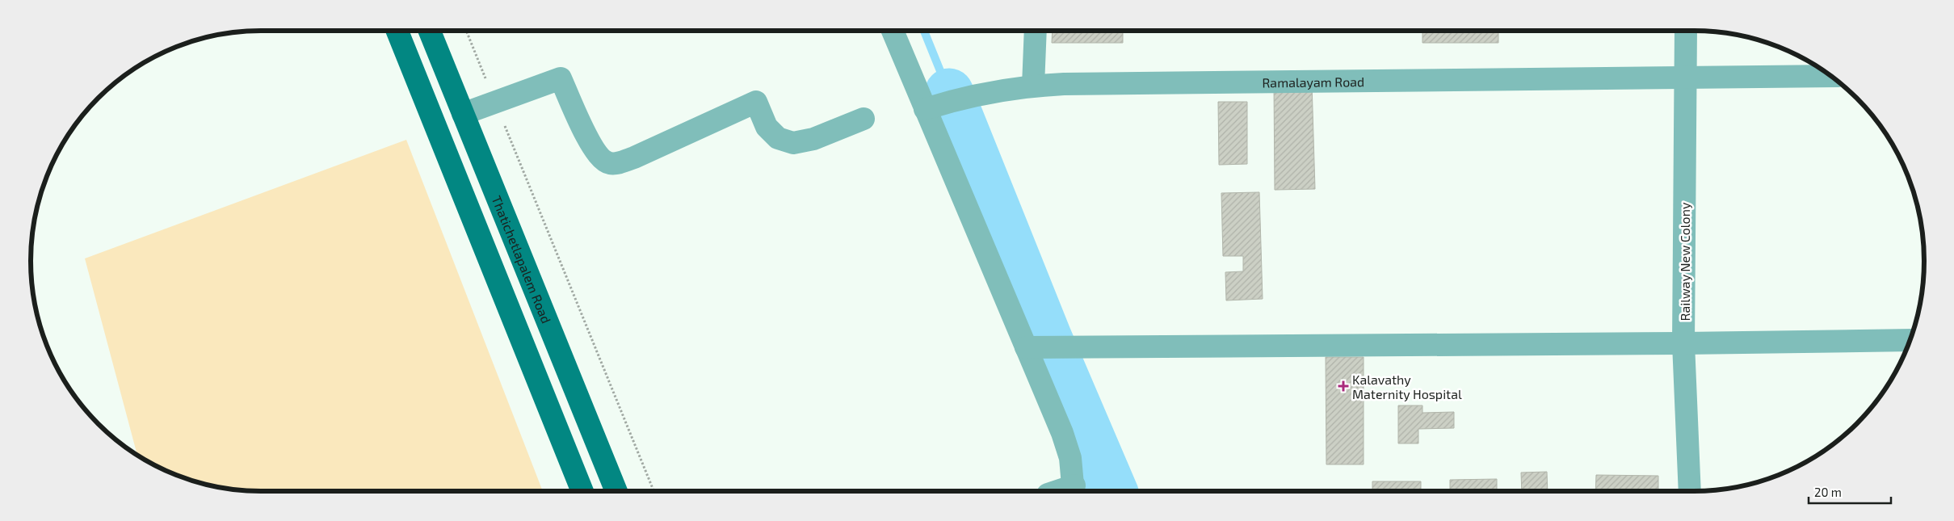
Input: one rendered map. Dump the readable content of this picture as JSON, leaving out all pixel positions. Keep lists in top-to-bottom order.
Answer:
{
  "streets": {
    "main road": ["Thatichetlapalem Road"],
    "street": ["Ramalayam Road", "Railway New Colony"]
  },
  "crossings": [
    ["Ramalayam Road", "Railway New Colony"]
  ],
  "places": {
    "health": ["Kalavathy Maternity Hospital"]
  },
  "scale_bar": "20 m"
}
